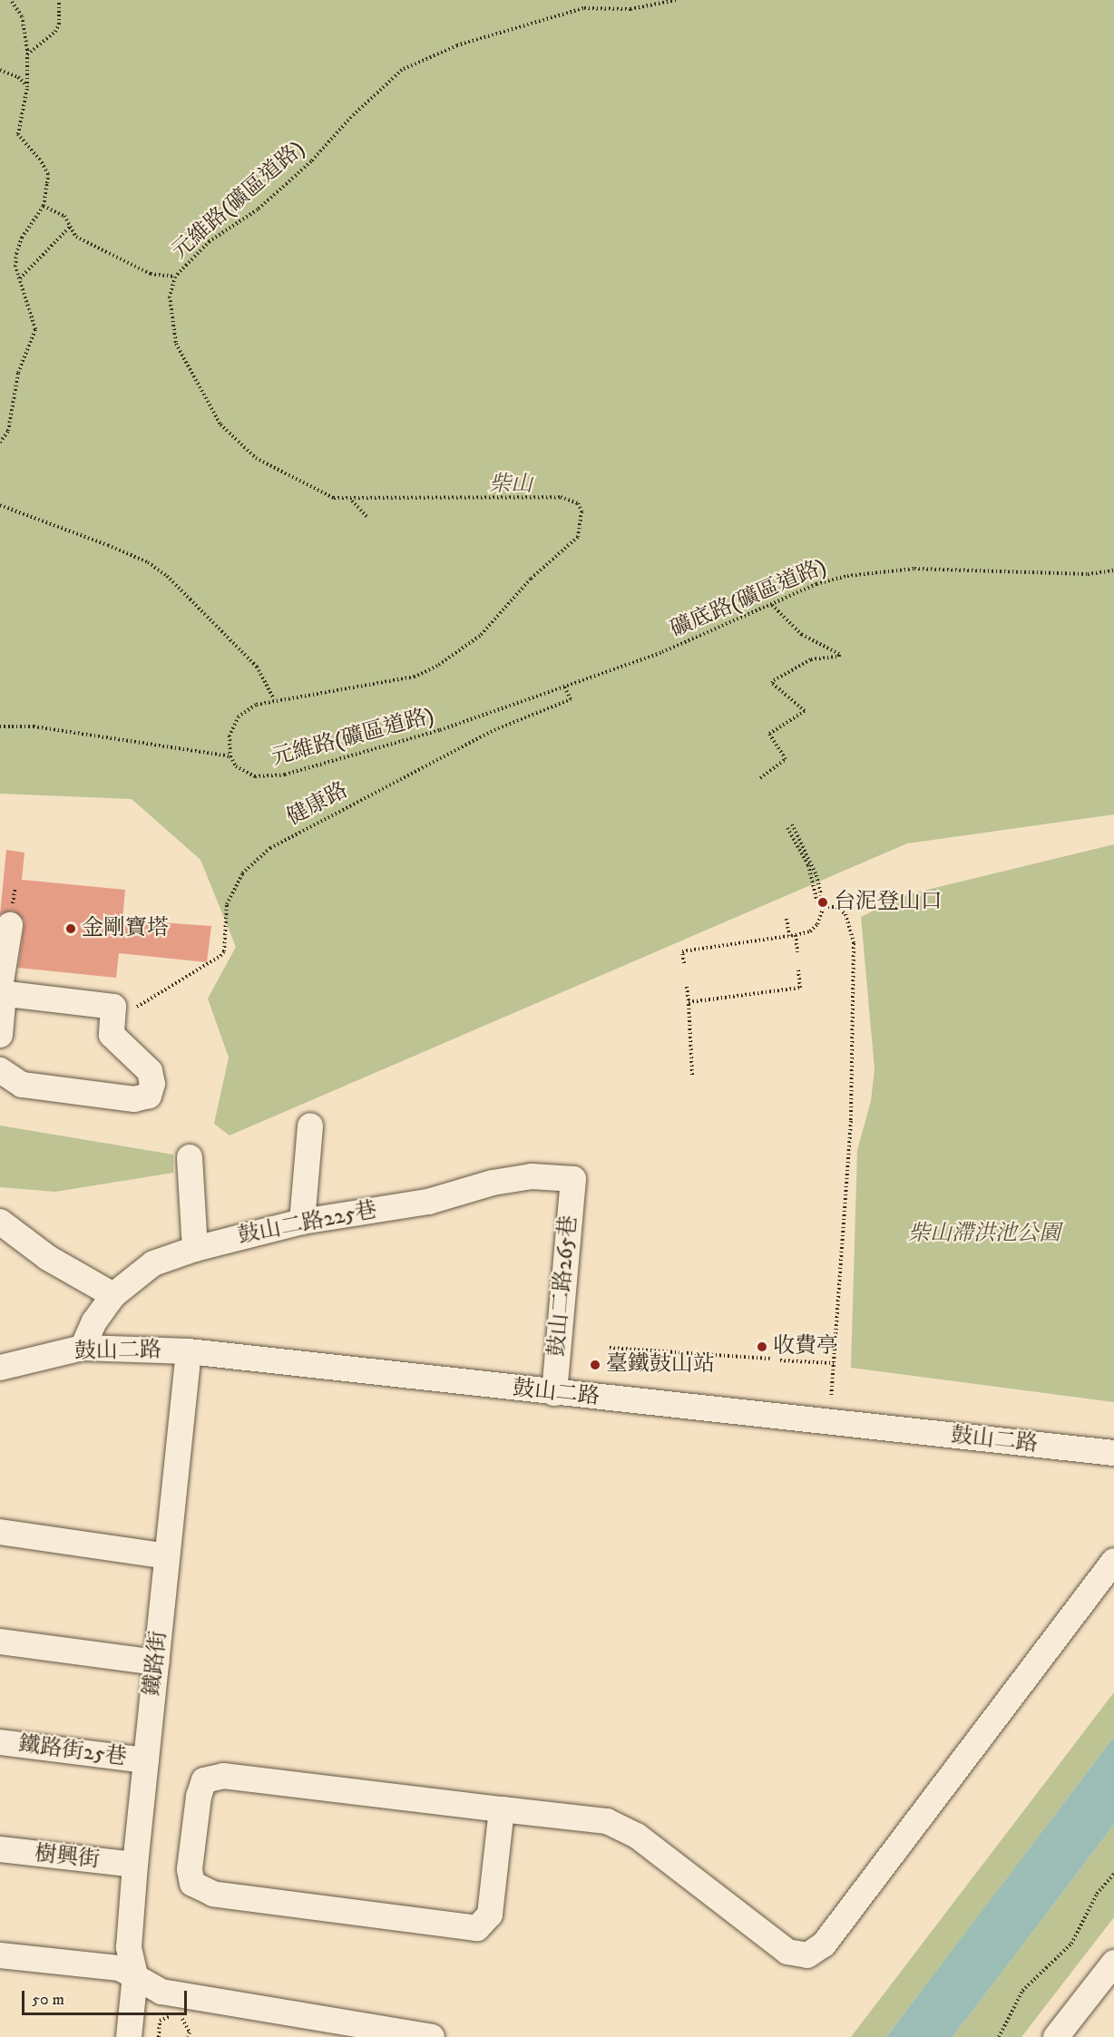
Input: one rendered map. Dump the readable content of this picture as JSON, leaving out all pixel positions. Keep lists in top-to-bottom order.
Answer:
{
  "streets": {
    "street": [
      "鼓山二路225巷",
      "鼓山二路265巷",
      "鼓山二路",
      "鐵路街",
      "鐵路街25巷",
      "樹興街"
    ],
    "path": ["元維路(礦區道路)", "礦底路(礦區道路)", "健康路"]
  },
  "crossings": [
    ["元維路(礦區道路)", "礦底路(礦區道路)"],
    ["元維路(礦區道路)", "健康路"],
    ["礦底路(礦區道路)", "健康路"],
    ["鼓山二路225巷", "鼓山二路265巷"],
    ["鼓山二路225巷", "鼓山二路"],
    ["鼓山二路265巷", "鼓山二路"],
    ["鼓山二路", "鐵路街"],
    ["鐵路街", "鐵路街25巷"],
    ["鐵路街", "樹興街"]
  ],
  "parks": ["柴山", "柴山滯洪池公園"],
  "places": [
    "台泥登山口",
    "金剛寶塔",
    "收費亭",
    "臺鐵鼓山站"
  ],
  "scale_bar": "50 m"
}
